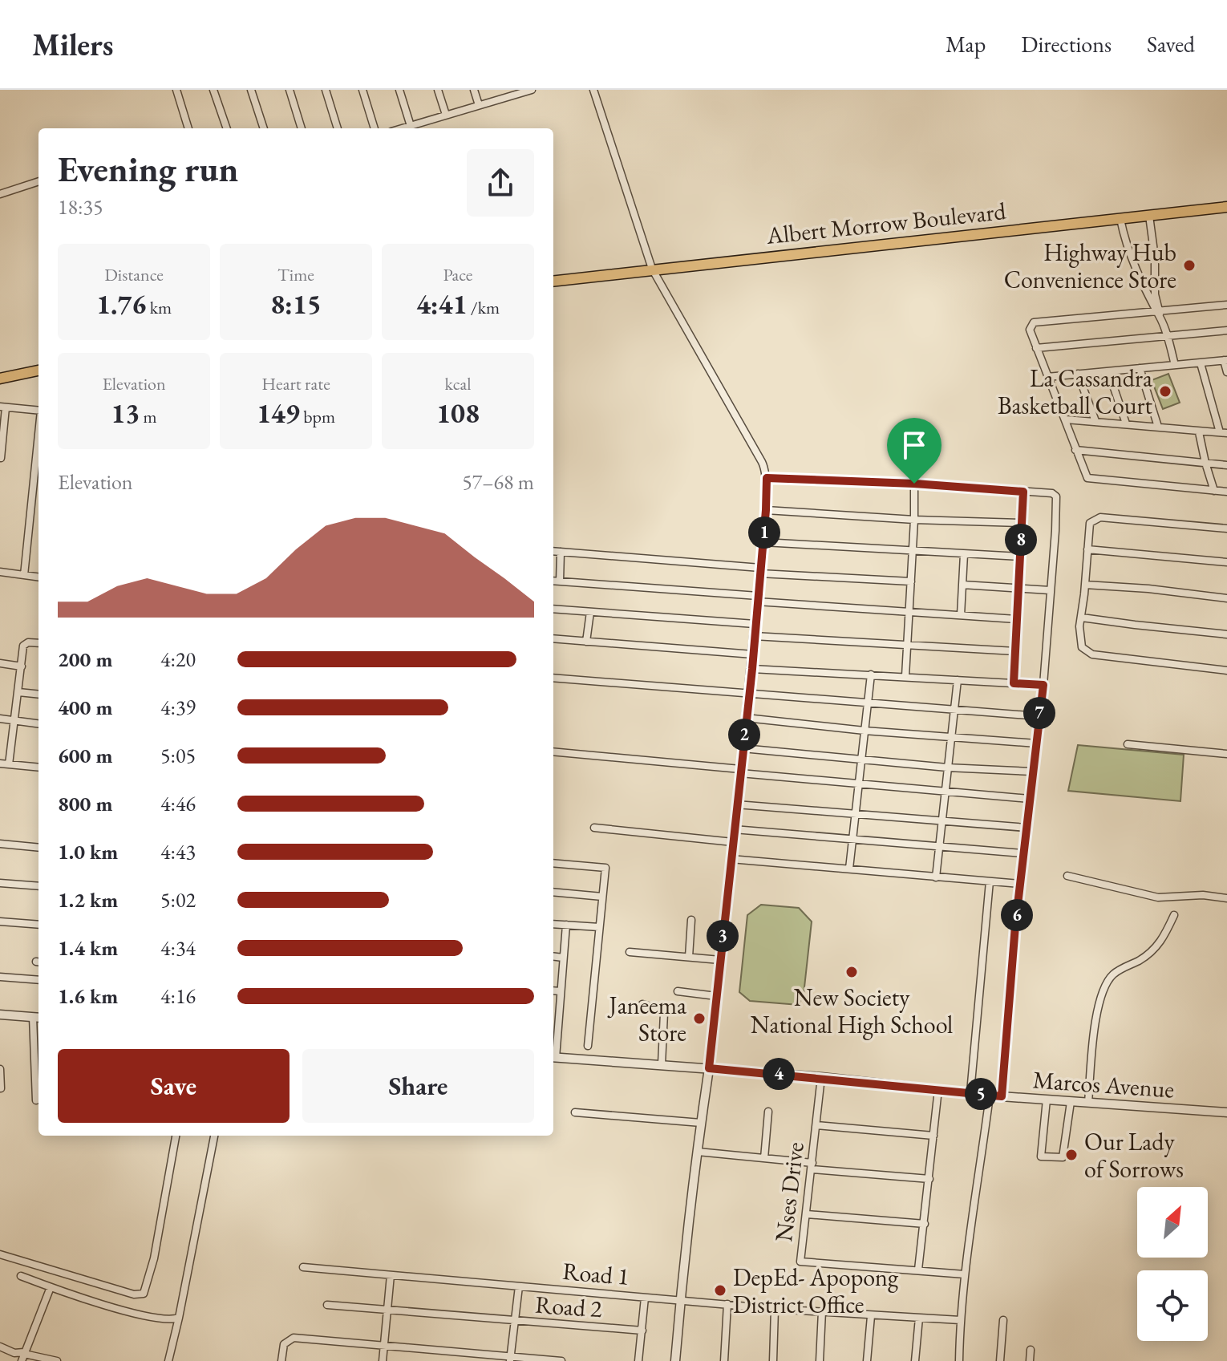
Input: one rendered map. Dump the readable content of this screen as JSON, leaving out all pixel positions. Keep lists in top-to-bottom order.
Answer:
{
  "streets": {
    "main road": ["Albert Morrow Boulevard"],
    "street": [
      "Marcos Avenue",
      "Nses Drive",
      "Road 1",
      "Road 2"
    ]
  },
  "crossings": [
    ["Marcos Avenue", "Nses Drive"]
  ],
  "places": [
    "Highway Hub Convenience Store",
    "La Cassandra Basketball Court",
    "New Society National High School",
    "Janeema Store",
    "Our Lady of Sorrows",
    "DepEd- Apopong District Office"
  ],
  "north": "top right",
  "page": {
    "header": "Milers",
    "nav": ["Map", "Directions", "Saved"],
    "heading": ["Evening run", "18:35"],
    "stats": [
      ["Distance", "1.76 km"],
      ["Time", "8:15"],
      ["Pace", "4:41 /km"],
      ["Elevation", "13 m"],
      ["Heart rate", "149 bpm"],
      ["kcal", "108"]
    ],
    "chart": ["Elevation", "57–68 m"],
    "pins": [
      "1",
      "8",
      "7",
      "2",
      "6",
      "3",
      "4",
      "5"
    ],
    "list": [
      {
        "name": "200 m",
        "note": "4:20"
      },
      {
        "name": "400 m",
        "note": "4:39"
      },
      {
        "name": "600 m",
        "note": "5:05"
      },
      {
        "name": "800 m",
        "note": "4:46"
      },
      {
        "name": "1.0 km",
        "note": "4:43"
      },
      {
        "name": "1.2 km",
        "note": "5:02"
      },
      {
        "name": "1.4 km",
        "note": "4:34"
      },
      {
        "name": "1.6 km",
        "note": "4:16"
      }
    ],
    "buttons": ["Save", "Share"]
  }
}
